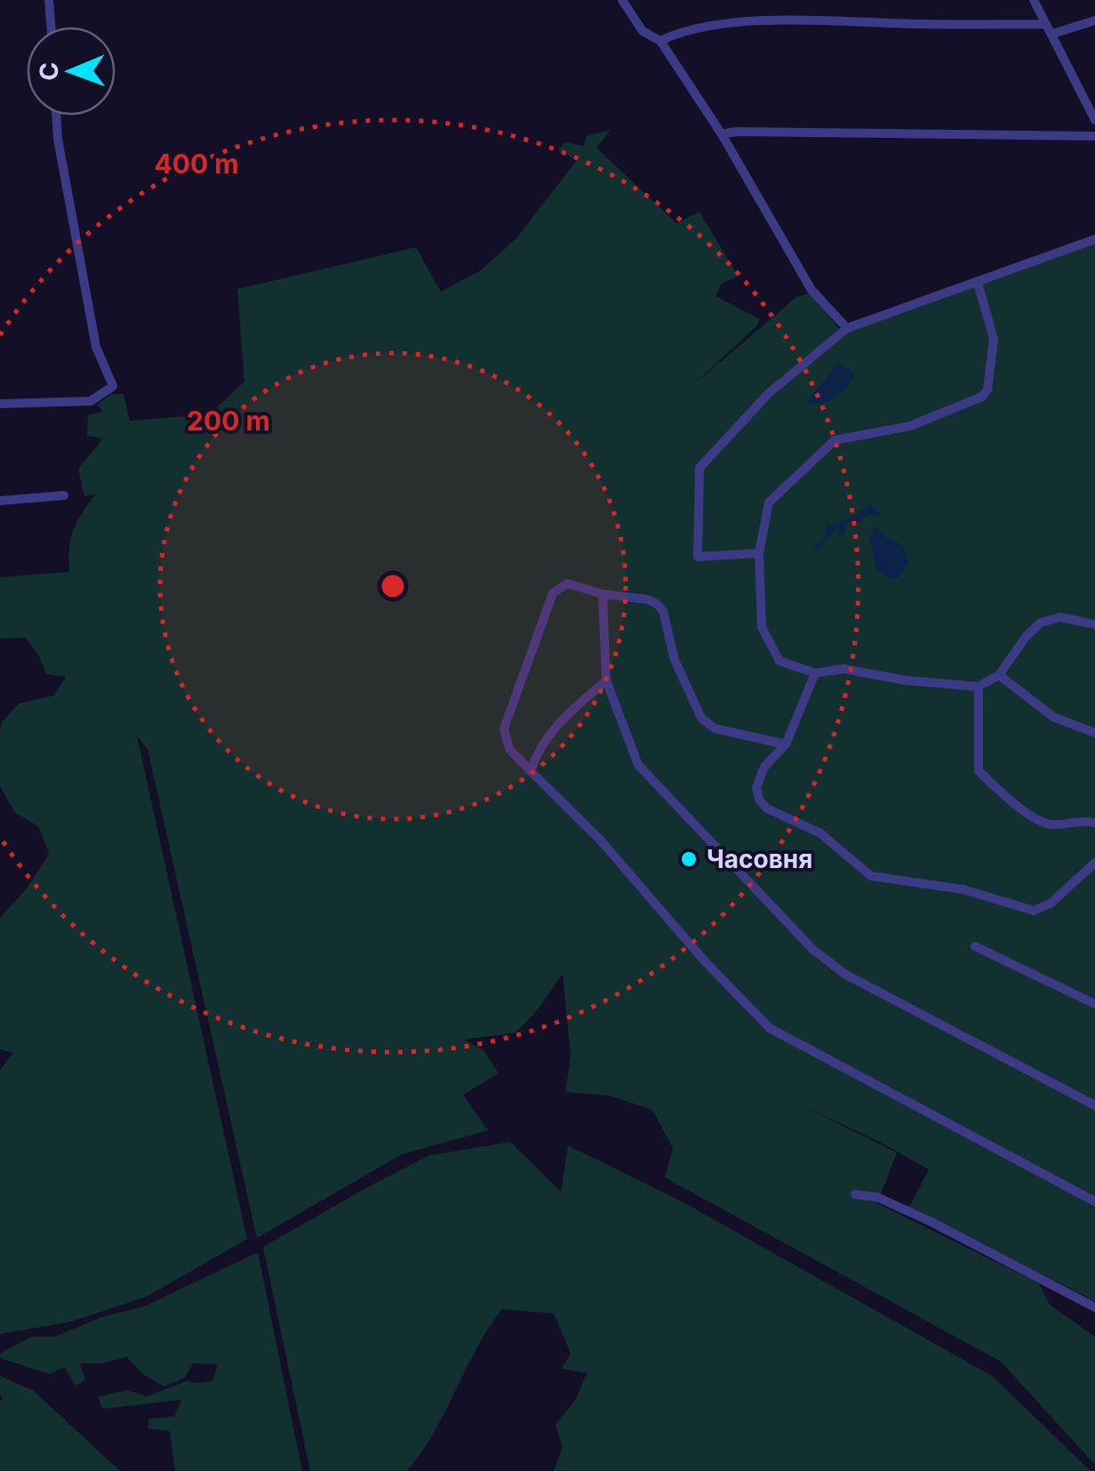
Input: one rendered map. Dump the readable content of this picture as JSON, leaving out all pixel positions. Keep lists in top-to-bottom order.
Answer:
{
  "places": ["Часовня"],
  "north": "left",
  "rings": ["400 m", "200 m"]
}
